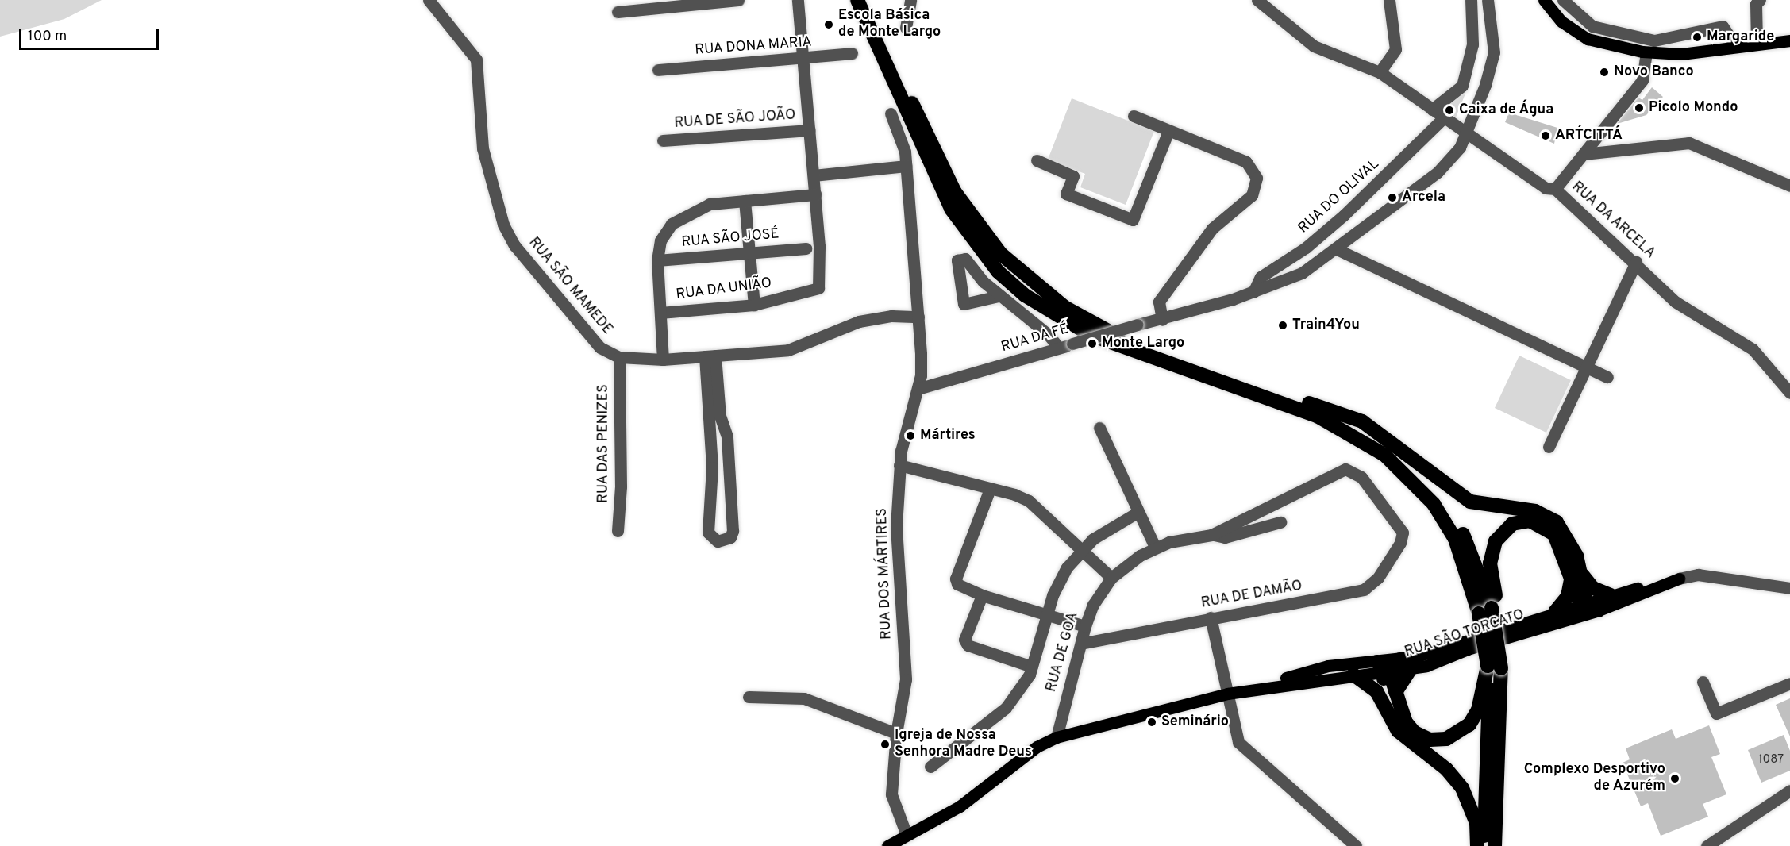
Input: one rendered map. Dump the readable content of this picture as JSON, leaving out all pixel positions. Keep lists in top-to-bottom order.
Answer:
{
  "streets": {
    "main road": ["RUA SÃO TORCATO"],
    "street": [
      "RUA DONA MARIA",
      "RUA DE SÃO JOÃO",
      "RUA DO OLIVAL",
      "RUA DA ARCELA",
      "RUA SÃO JOSÉ",
      "RUA SÃO MAMEDE",
      "RUA DA UNIÃO",
      "RUA DA FÉ",
      "RUA DAS PENIZES",
      "RUA DOS MÁRTIRES",
      "RUA DE DAMÃO",
      "RUA DE GOA"
    ]
  },
  "crossings": [
    ["RUA DO OLIVAL", "RUA DA ARCELA"],
    ["RUA DO OLIVAL", "RUA DA FÉ"],
    ["RUA DA ARCELA", "RUA DA FÉ"],
    ["RUA SÃO MAMEDE", "RUA DAS PENIZES"],
    ["RUA SÃO MAMEDE", "RUA DOS MÁRTIRES"],
    ["RUA DA FÉ", "RUA DOS MÁRTIRES"],
    ["RUA DE DAMÃO", "RUA DE GOA"]
  ],
  "places": [
    "Escola Básica de Monte Largo",
    "Margaride",
    "Novo Banco",
    "Picolo Mondo",
    "Caixa de Água",
    "ART´CITTÁ",
    "Arcela",
    "Train4You",
    "Monte Largo",
    "Mártires",
    "Seminário",
    "Igreja de Nossa Senhora Madre Deus",
    "Complexo Desportivo de Azurém"
  ],
  "house_numbers": ["1087"],
  "scale_bar": "100 m"
}
